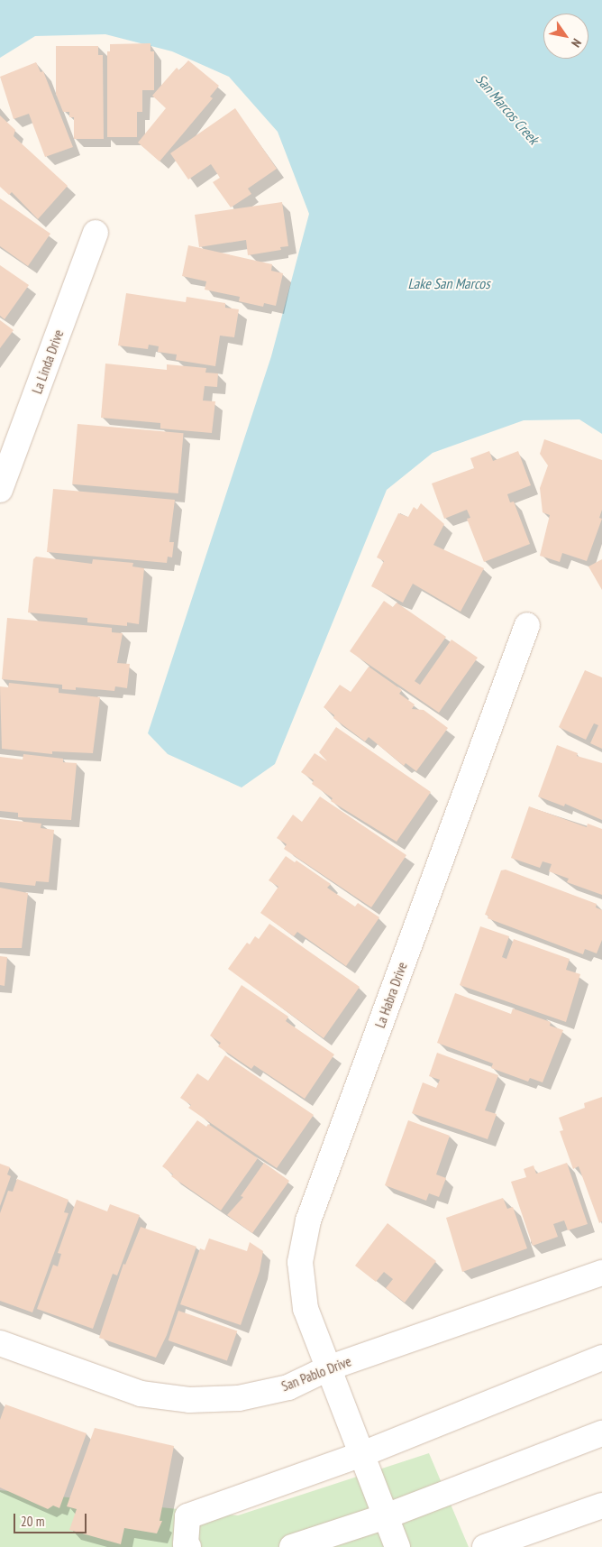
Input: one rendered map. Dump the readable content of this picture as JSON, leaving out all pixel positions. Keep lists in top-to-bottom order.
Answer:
{
  "streets": {
    "street": ["La Linda Drive", "La Habra Drive", "San Pablo Drive"]
  },
  "crossings": [
    ["La Habra Drive", "San Pablo Drive"]
  ],
  "water": ["San Marcos Creek", "Lake San Marcos"],
  "scale_bar": "20 m",
  "north": "bottom right"
}
